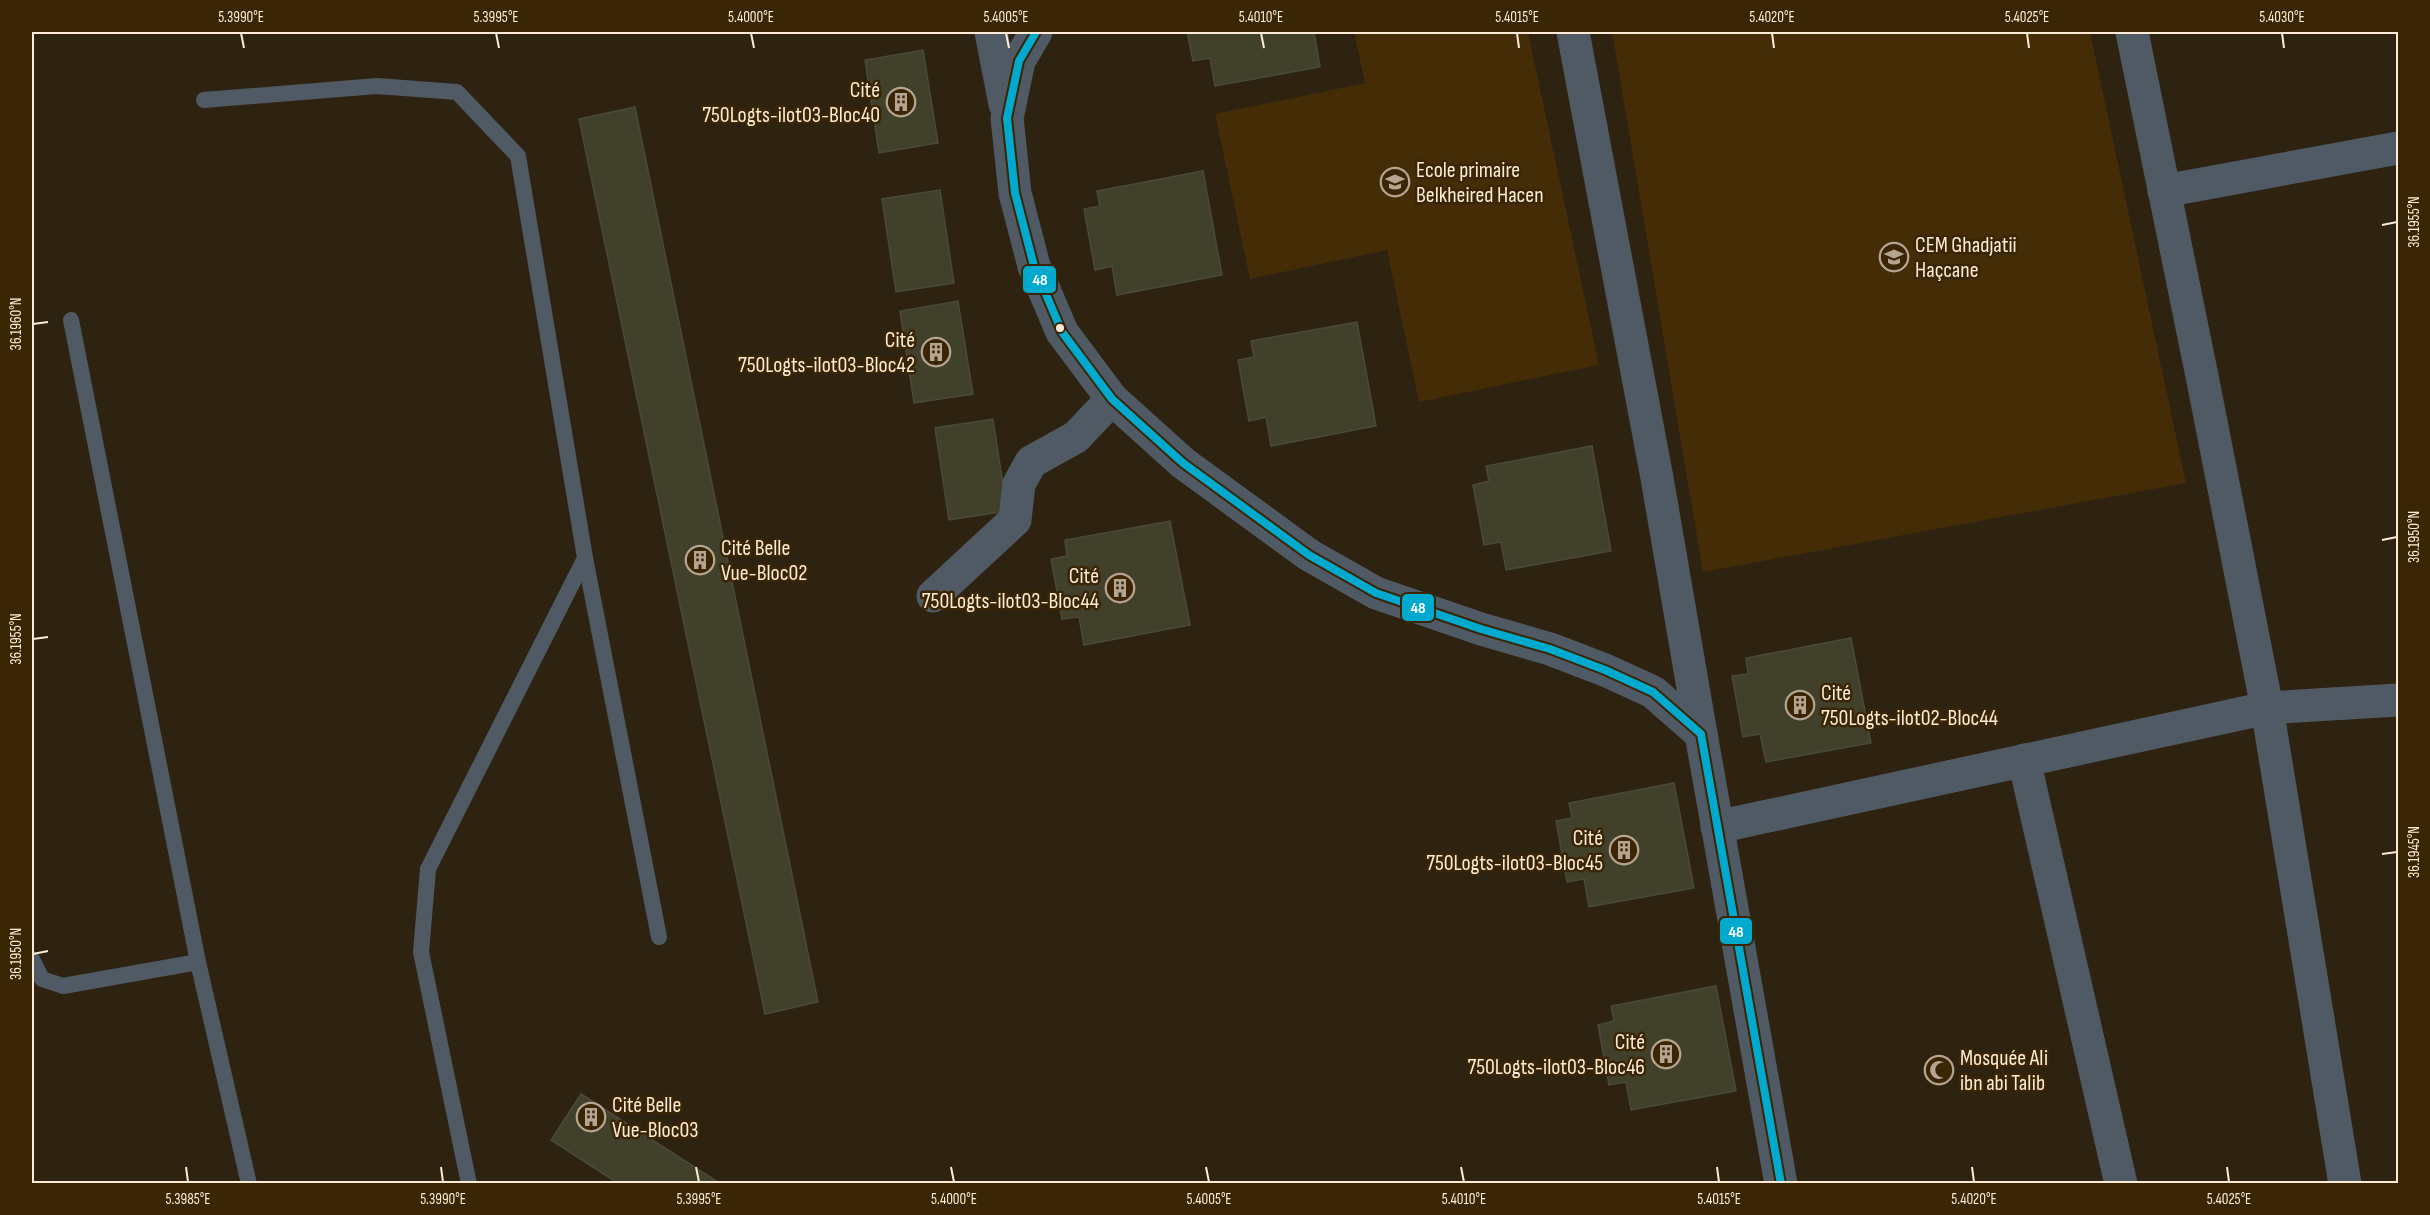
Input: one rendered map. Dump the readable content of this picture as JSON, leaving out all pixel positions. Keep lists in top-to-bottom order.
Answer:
{
  "places": {
    "building": [
      "Cité 750Logts-ilot03-Bloc40",
      "Cité 750Logts-ilot03-Bloc42",
      "Cité Belle Vue-Bloc02",
      "Cité 750Logts-ilot03-Bloc44",
      "Cité 750Logts-ilot02-Bloc44",
      "Cité 750Logts-ilot03-Bloc45",
      "Cité 750Logts-ilot03-Bloc46",
      "Cité Belle Vue-Bloc03"
    ],
    "school or university": ["Ecole primaire Belkheired Hacen", "CEM Ghadjatii Haçcane"],
    "mosque": ["Mosquée Ali ibn abi Talib"]
  },
  "lines": ["transit line 48"],
  "coordinates": [
    "5.3990°E",
    "5.3995°E",
    "5.4000°E",
    "5.4005°E",
    "5.4010°E",
    "5.4015°E",
    "5.4020°E",
    "5.4025°E",
    "5.4030°E",
    "36.1955°N",
    "36.1960°N",
    "36.1950°N",
    "36.1945°N",
    "5.3985°E"
  ]
}
